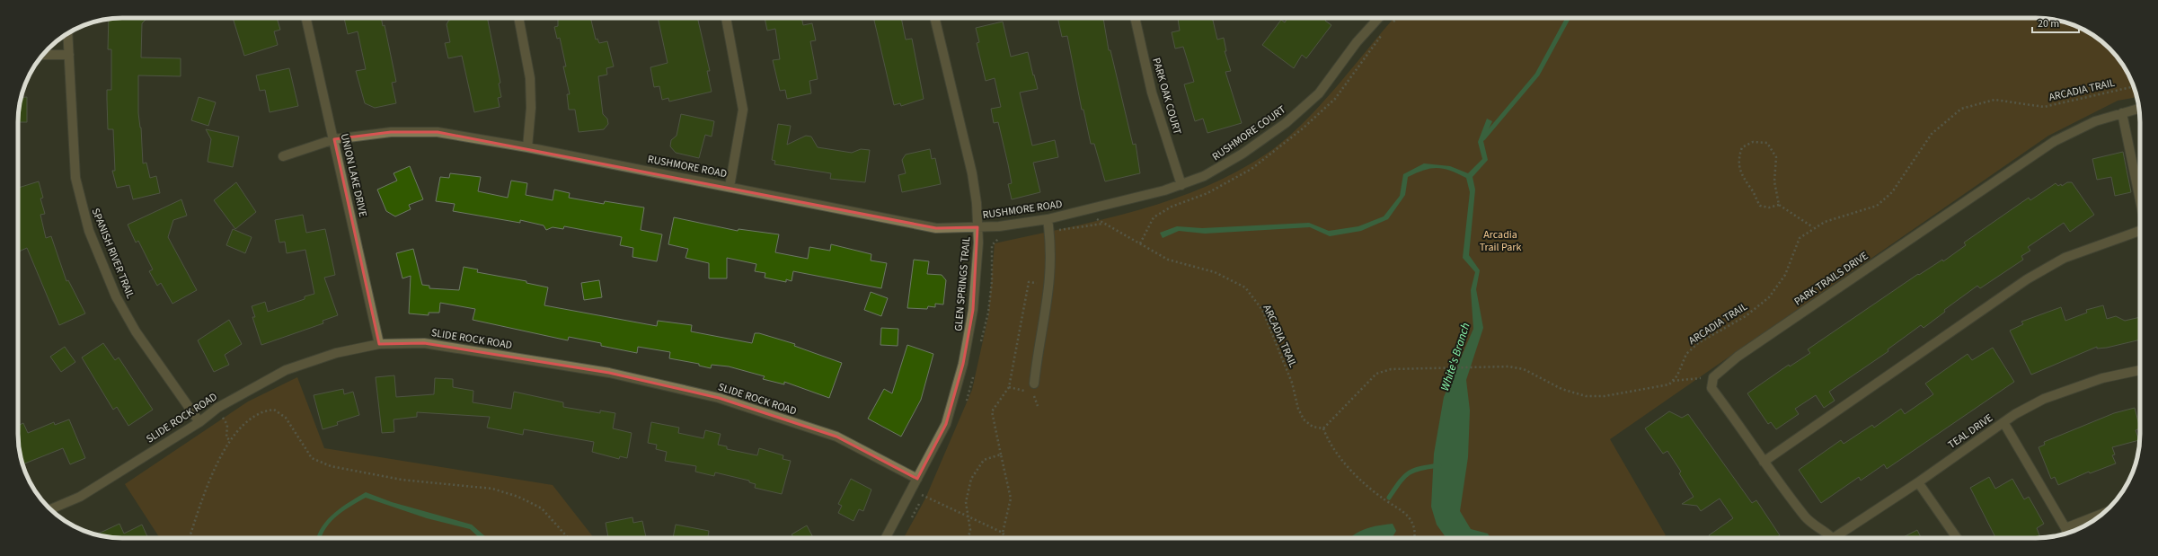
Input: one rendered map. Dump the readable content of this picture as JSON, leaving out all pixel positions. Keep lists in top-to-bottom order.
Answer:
{
  "streets": {
    "street": [
      "PARK OAK COURT",
      "RUSHMORE COURT",
      "RUSHMORE ROAD",
      "UNION LAKE DRIVE",
      "SPANISH RIVER TRAIL",
      "PARK TRAILS DRIVE",
      "GLEN SPRINGS TRAIL",
      "SLIDE ROCK ROAD",
      "TEAL DRIVE"
    ],
    "path": ["ARCADIA TRAIL"]
  },
  "crossings": [
    ["ARCADIA TRAIL", "RUSHMORE COURT"],
    ["ARCADIA TRAIL", "RUSHMORE ROAD"],
    ["PARK OAK COURT", "RUSHMORE COURT"],
    ["RUSHMORE COURT", "RUSHMORE ROAD"],
    ["RUSHMORE ROAD", "UNION LAKE DRIVE"],
    ["RUSHMORE ROAD", "GLEN SPRINGS TRAIL"],
    ["UNION LAKE DRIVE", "SLIDE ROCK ROAD"],
    ["SPANISH RIVER TRAIL", "SLIDE ROCK ROAD"],
    ["GLEN SPRINGS TRAIL", "SLIDE ROCK ROAD"]
  ],
  "water": ["White's Branch"],
  "parks": ["Arcadia Trail Park"],
  "scale_bar": "20 m"
}
